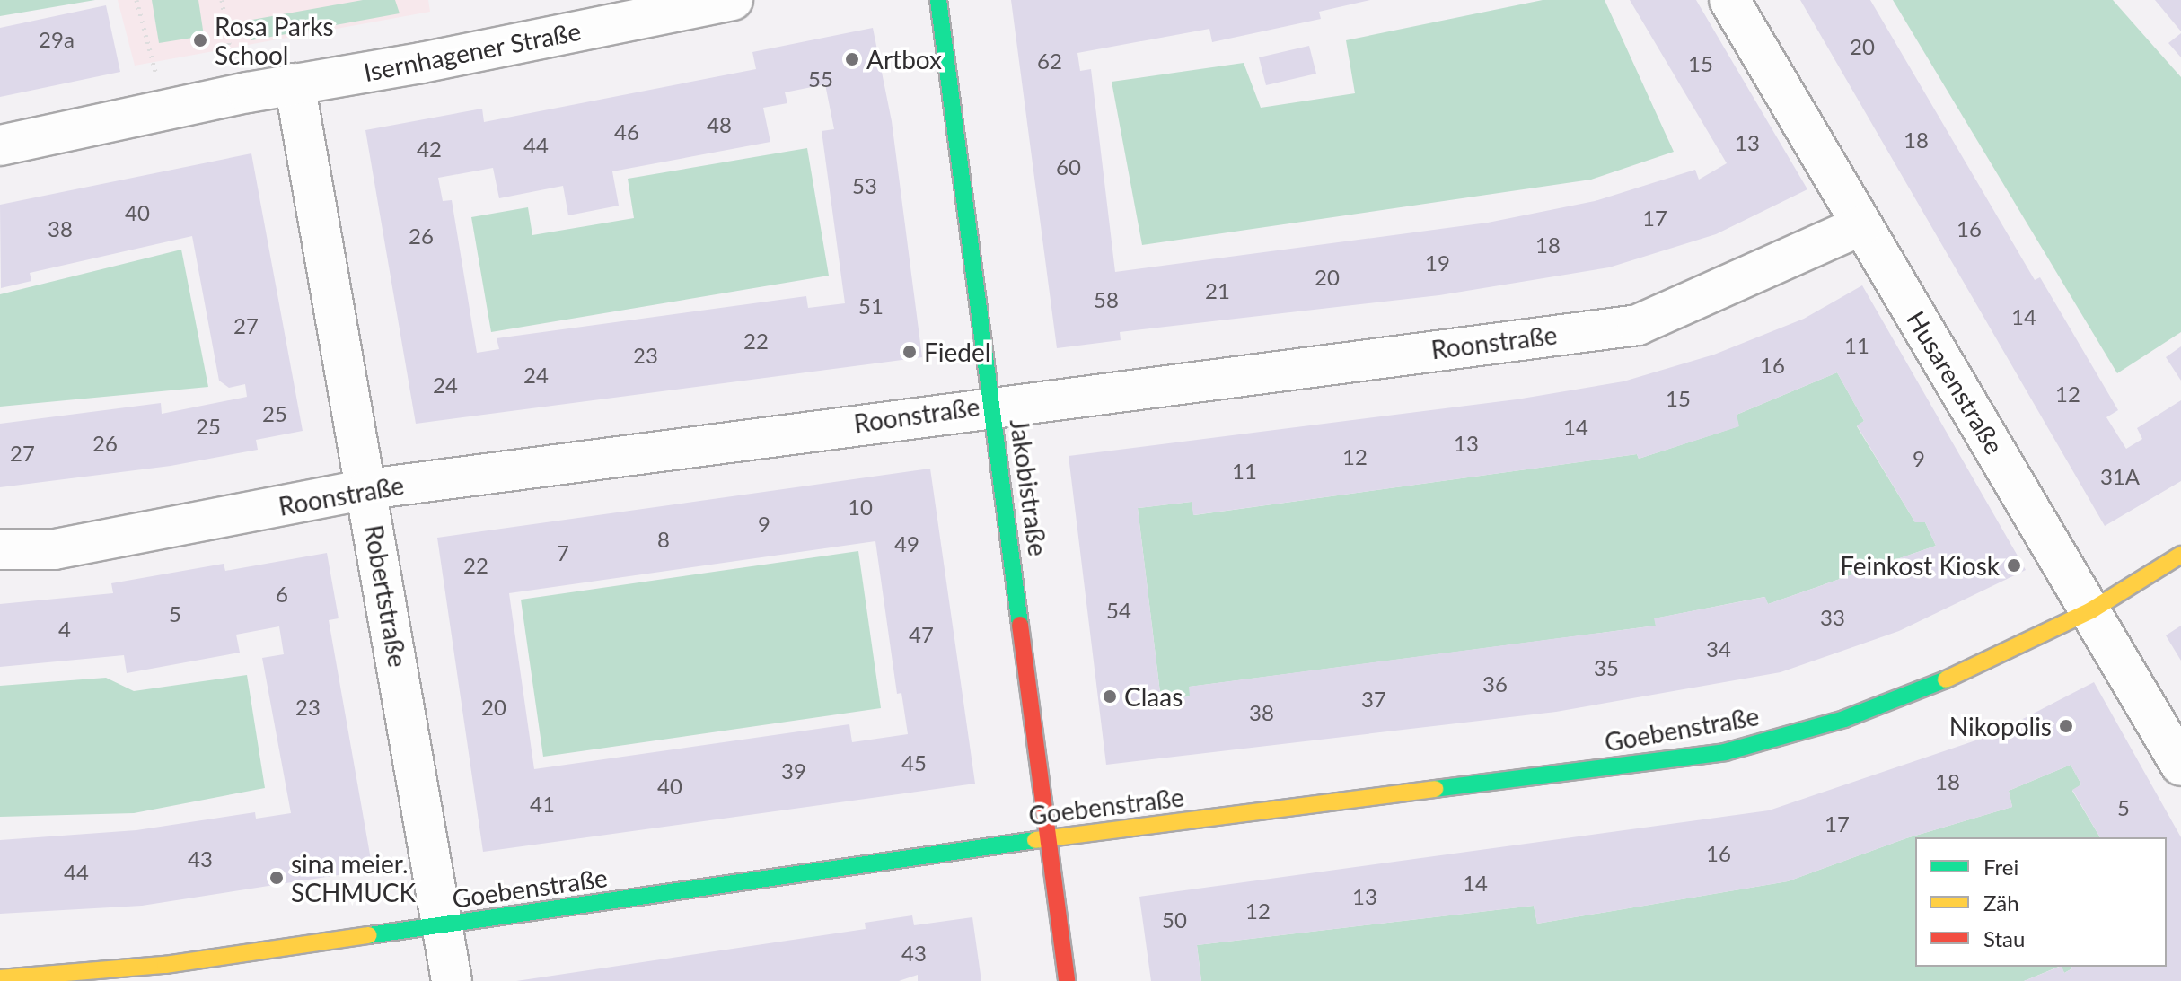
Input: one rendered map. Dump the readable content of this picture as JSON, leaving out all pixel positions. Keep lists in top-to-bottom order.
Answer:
{
  "streets": {
    "street": [
      "Isernhagener Straße",
      "Roonstraße",
      "Husarenstraße",
      "Jakobistraße",
      "Robertstraße",
      "Goebenstraße"
    ]
  },
  "crossings": [
    ["Isernhagener Straße", "Robertstraße"],
    ["Roonstraße", "Husarenstraße"],
    ["Roonstraße", "Jakobistraße"],
    ["Roonstraße", "Robertstraße"],
    ["Husarenstraße", "Goebenstraße"],
    ["Jakobistraße", "Goebenstraße"],
    ["Robertstraße", "Goebenstraße"]
  ],
  "places": [
    "Rosa Parks School",
    "Artbox",
    "Fiedel",
    "Feinkost Kiosk",
    "Claas",
    "Nikopolis",
    "sina meier. SCHMUCK"
  ],
  "house_numbers": [
    "29a",
    "20",
    "62",
    "15",
    "55",
    "48",
    "46",
    "18",
    "13",
    "44",
    "42",
    "60",
    "53",
    "40",
    "17",
    "38",
    "16",
    "26",
    "18",
    "19",
    "20",
    "21",
    "58",
    "51",
    "14",
    "27",
    "22",
    "11",
    "23",
    "16",
    "24",
    "24",
    "12",
    "15",
    "25",
    "25",
    "14",
    "26",
    "13",
    "27",
    "12",
    "9",
    "11",
    "31A",
    "10",
    "9",
    "8",
    "49",
    "7",
    "22",
    "6",
    "54",
    "5",
    "33",
    "4",
    "47",
    "34",
    "35",
    "36",
    "37",
    "23",
    "20",
    "38",
    "45",
    "39",
    "18",
    "40",
    "41",
    "5",
    "17",
    "16",
    "43",
    "44",
    "14",
    "13",
    "12",
    "50",
    "43"
  ],
  "legend": ["Frei", "Zäh", "Stau"]
}
